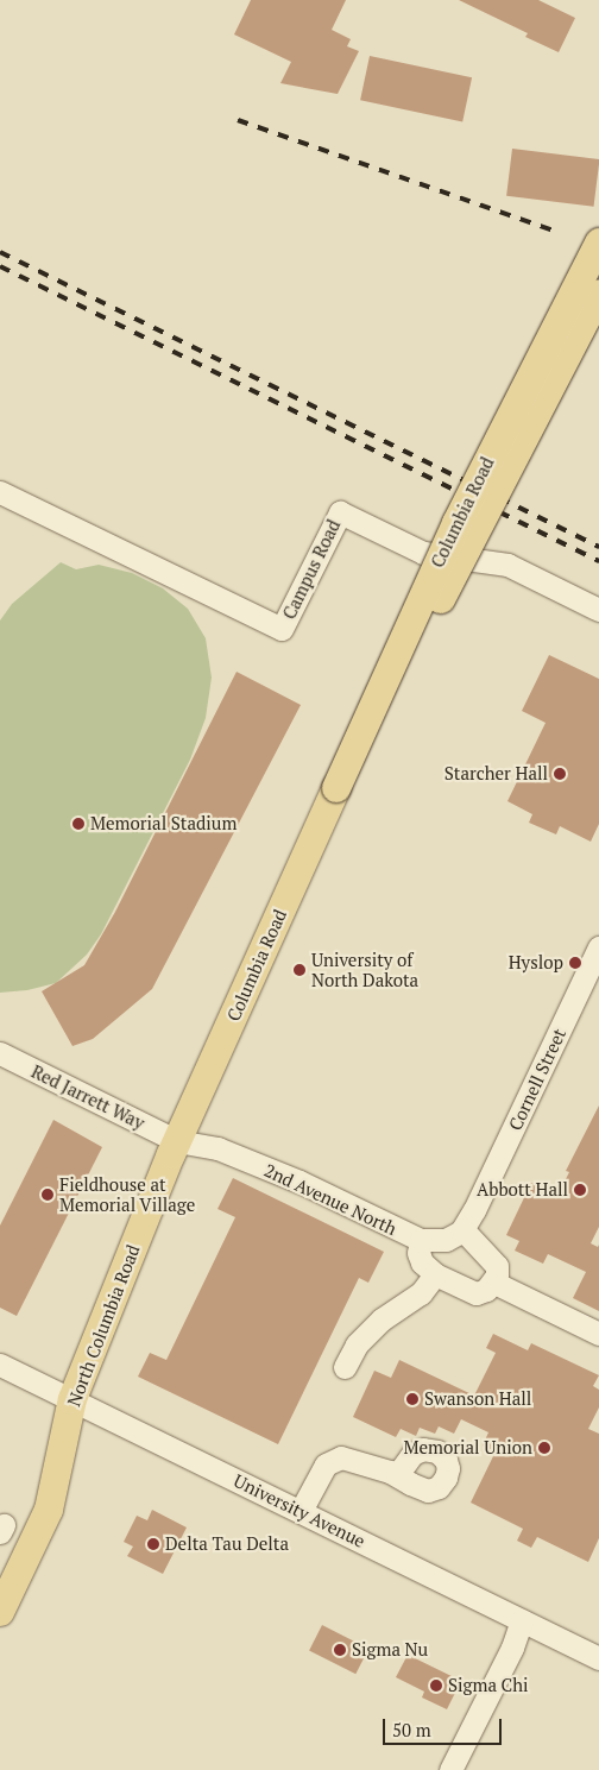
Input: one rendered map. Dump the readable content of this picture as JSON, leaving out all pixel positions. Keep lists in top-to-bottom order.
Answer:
{
  "streets": {
    "main road": ["Columbia Road", "North Columbia Road"],
    "street": [
      "Campus Road",
      "Cornell Street",
      "Red Jarrett Way",
      "2nd Avenue North",
      "University Avenue"
    ]
  },
  "crossings": [
    ["Columbia Road", "Red Jarrett Way"],
    ["Columbia Road", "2nd Avenue North"],
    ["Columbia Road", "North Columbia Road"],
    ["Cornell Street", "2nd Avenue North"],
    ["Red Jarrett Way", "2nd Avenue North"],
    ["Red Jarrett Way", "North Columbia Road"],
    ["2nd Avenue North", "North Columbia Road"],
    ["North Columbia Road", "University Avenue"]
  ],
  "places": [
    "Starcher Hall",
    "Memorial Stadium",
    "Hyslop",
    "University of North Dakota",
    "Abbott Hall",
    "Fieldhouse at Memorial Village",
    "Swanson Hall",
    "Memorial Union",
    "Delta Tau Delta",
    "Sigma Nu",
    "Sigma Chi"
  ],
  "scale_bar": "50 m"
}
